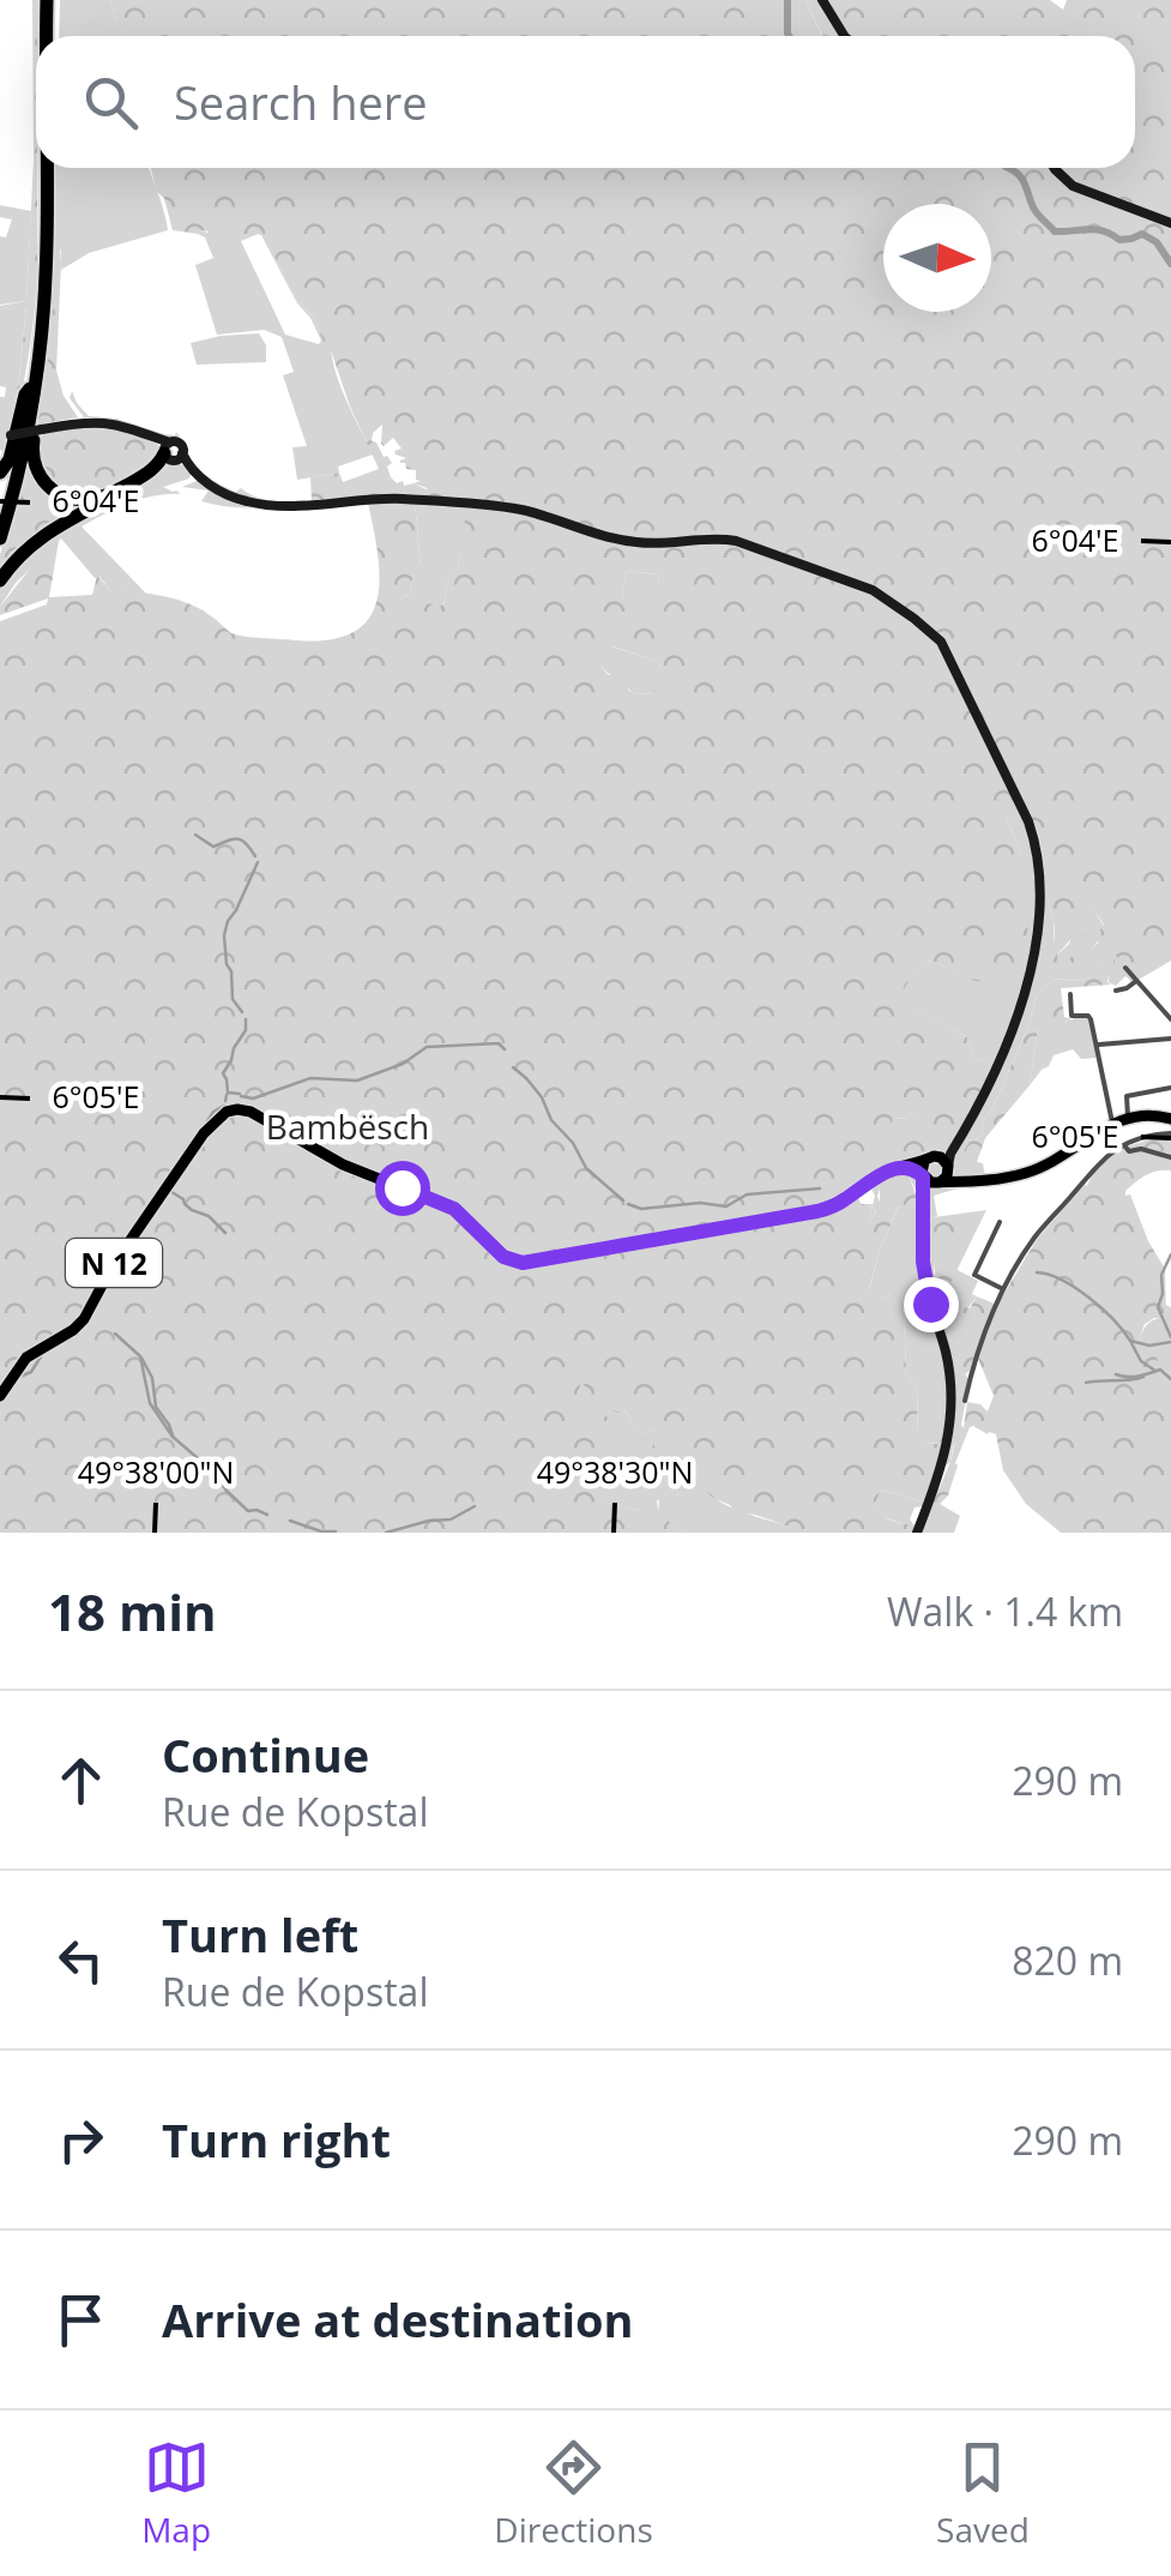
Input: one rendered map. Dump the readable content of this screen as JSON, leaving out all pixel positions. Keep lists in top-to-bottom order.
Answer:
{
  "streets": {
    "main road": ["N 12"]
  },
  "parks": ["Bambësch"],
  "north": "right",
  "page": {
    "search": "Search here",
    "heading": ["18 min", "Walk · 1.4 km"],
    "list": [
      ["Continue", "Rue de Kopstal", "290 m"],
      ["Turn left", "Rue de Kopstal", "820 m"],
      ["Turn right", "290 m"],
      "Arrive at destination"
    ],
    "nav": ["Map", "Directions", "Saved"]
  },
  "coordinates": [
    "6°04'E",
    "6°05'E",
    "49°38'00\"N",
    "49°38'30\"N"
  ]
}
